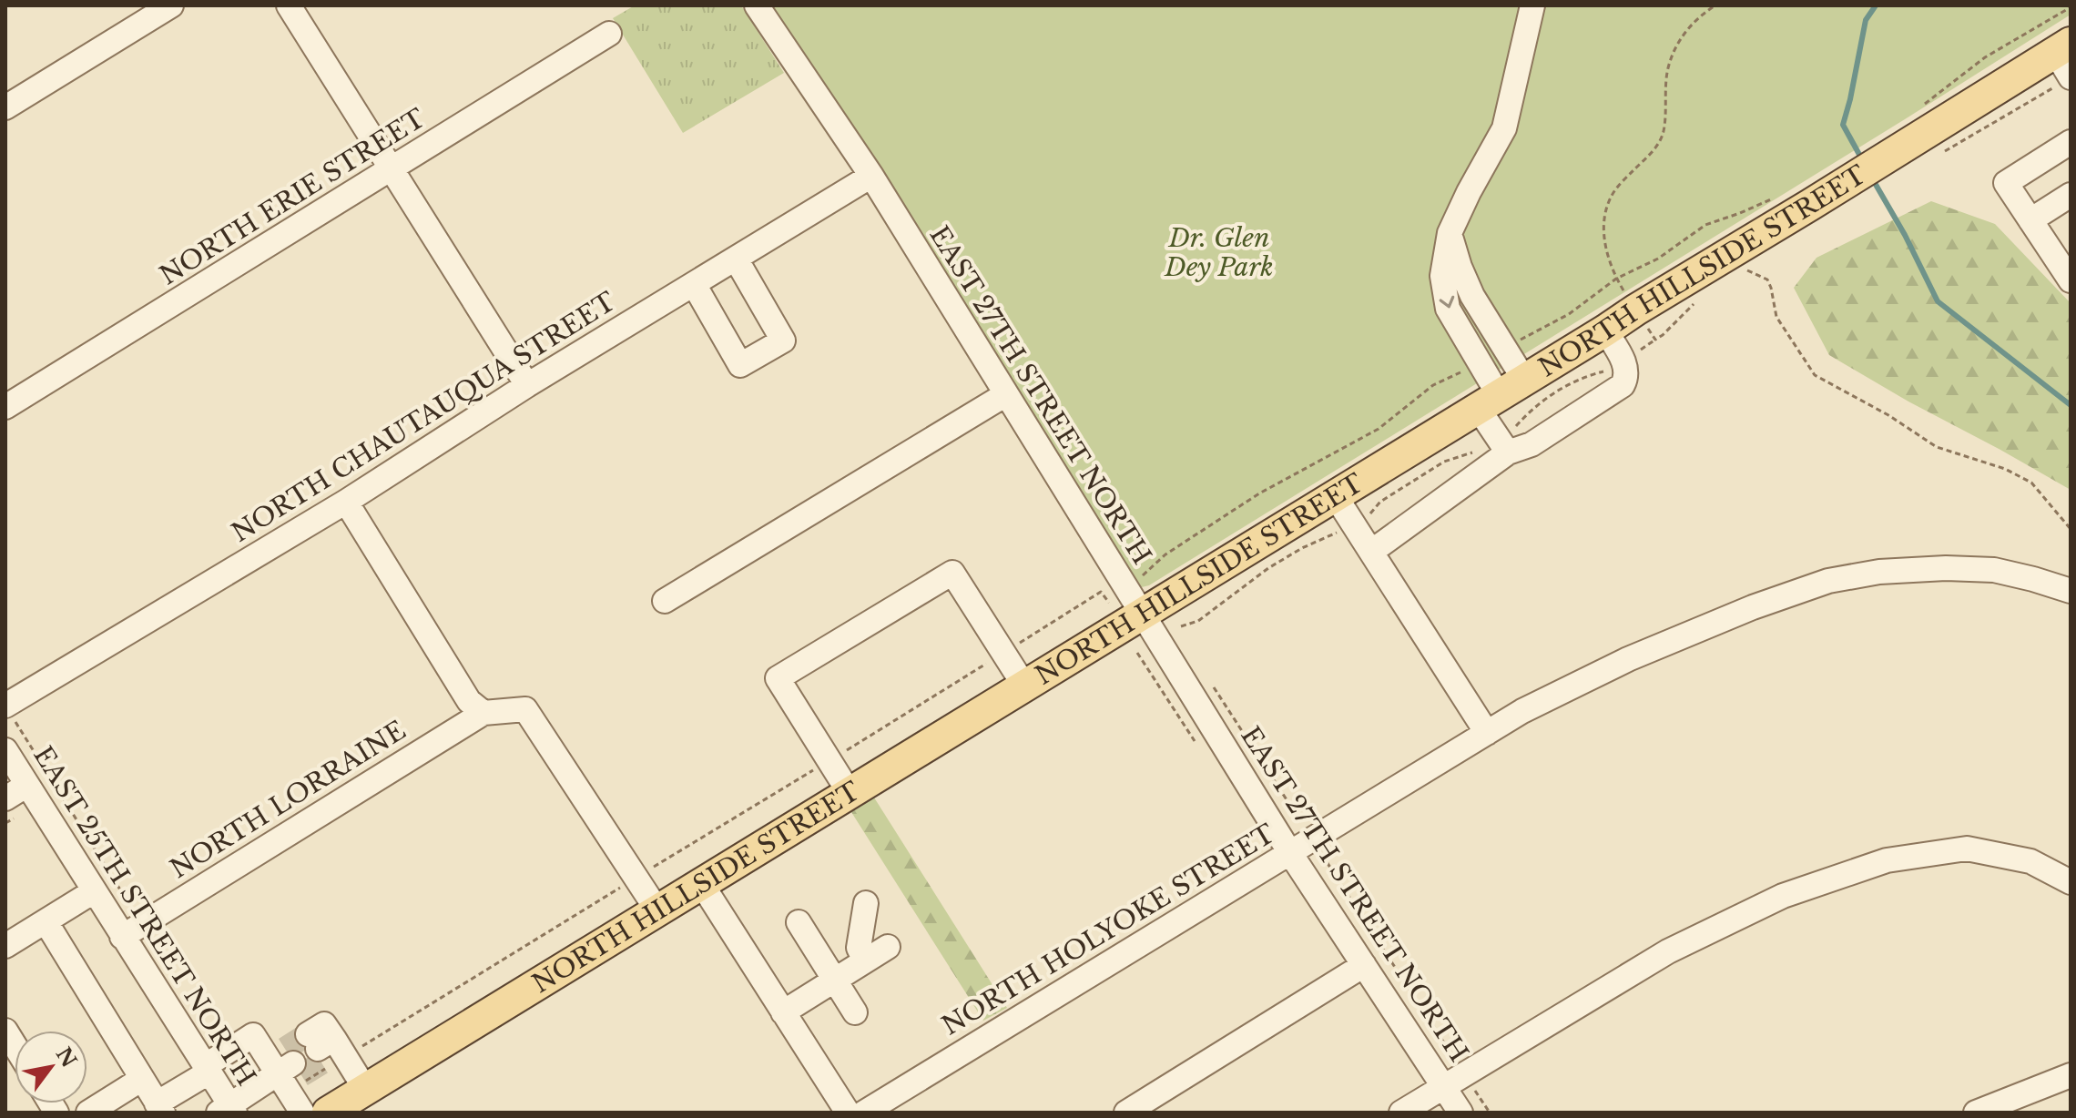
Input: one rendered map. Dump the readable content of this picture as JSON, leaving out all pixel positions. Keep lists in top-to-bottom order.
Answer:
{
  "streets": {
    "main road": ["NORTH HILLSIDE STREET"],
    "street": [
      "NORTH ERIE STREET",
      "EAST 27TH STREET NORTH",
      "NORTH CHAUTAUQUA STREET",
      "NORTH LORRAINE",
      "EAST 25TH STREET NORTH",
      "NORTH HOLYOKE STREET"
    ]
  },
  "crossings": [
    ["NORTH HILLSIDE STREET", "EAST 27TH STREET NORTH"],
    ["EAST 27TH STREET NORTH", "NORTH CHAUTAUQUA STREET"],
    ["EAST 27TH STREET NORTH", "NORTH HOLYOKE STREET"],
    ["NORTH LORRAINE", "EAST 25TH STREET NORTH"]
  ],
  "parks": ["Dr. Glen Dey Park"],
  "north": "top right"
}
